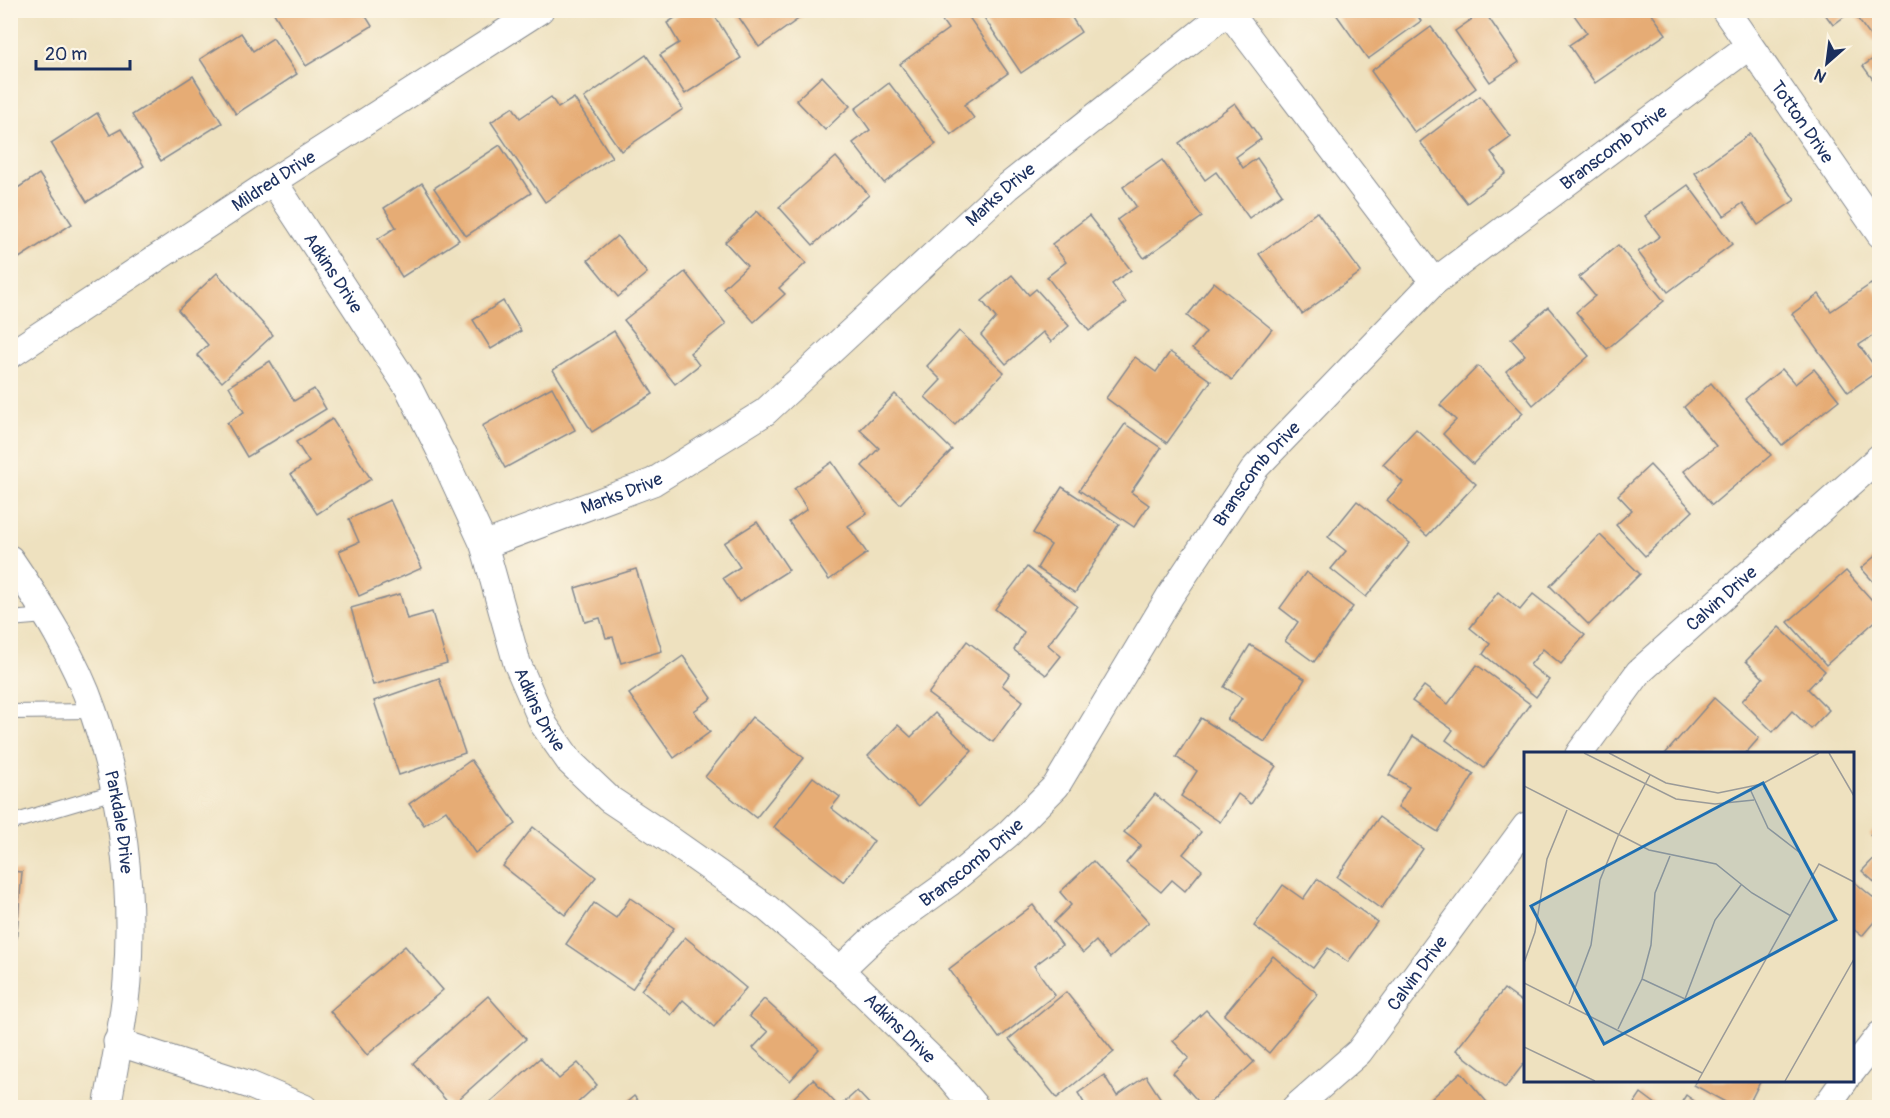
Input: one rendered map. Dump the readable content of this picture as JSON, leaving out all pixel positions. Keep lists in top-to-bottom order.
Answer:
{
  "streets": {
    "street": [
      "Totton Drive",
      "Branscomb Drive",
      "Mildred Drive",
      "Marks Drive",
      "Adkins Drive",
      "Calvin Drive",
      "Parkdale Drive"
    ]
  },
  "crossings": [
    ["Totton Drive", "Branscomb Drive"],
    ["Branscomb Drive", "Marks Drive"],
    ["Branscomb Drive", "Adkins Drive"],
    ["Mildred Drive", "Adkins Drive"],
    ["Marks Drive", "Adkins Drive"]
  ],
  "scale_bar": "20 m",
  "north": "bottom left"
}
